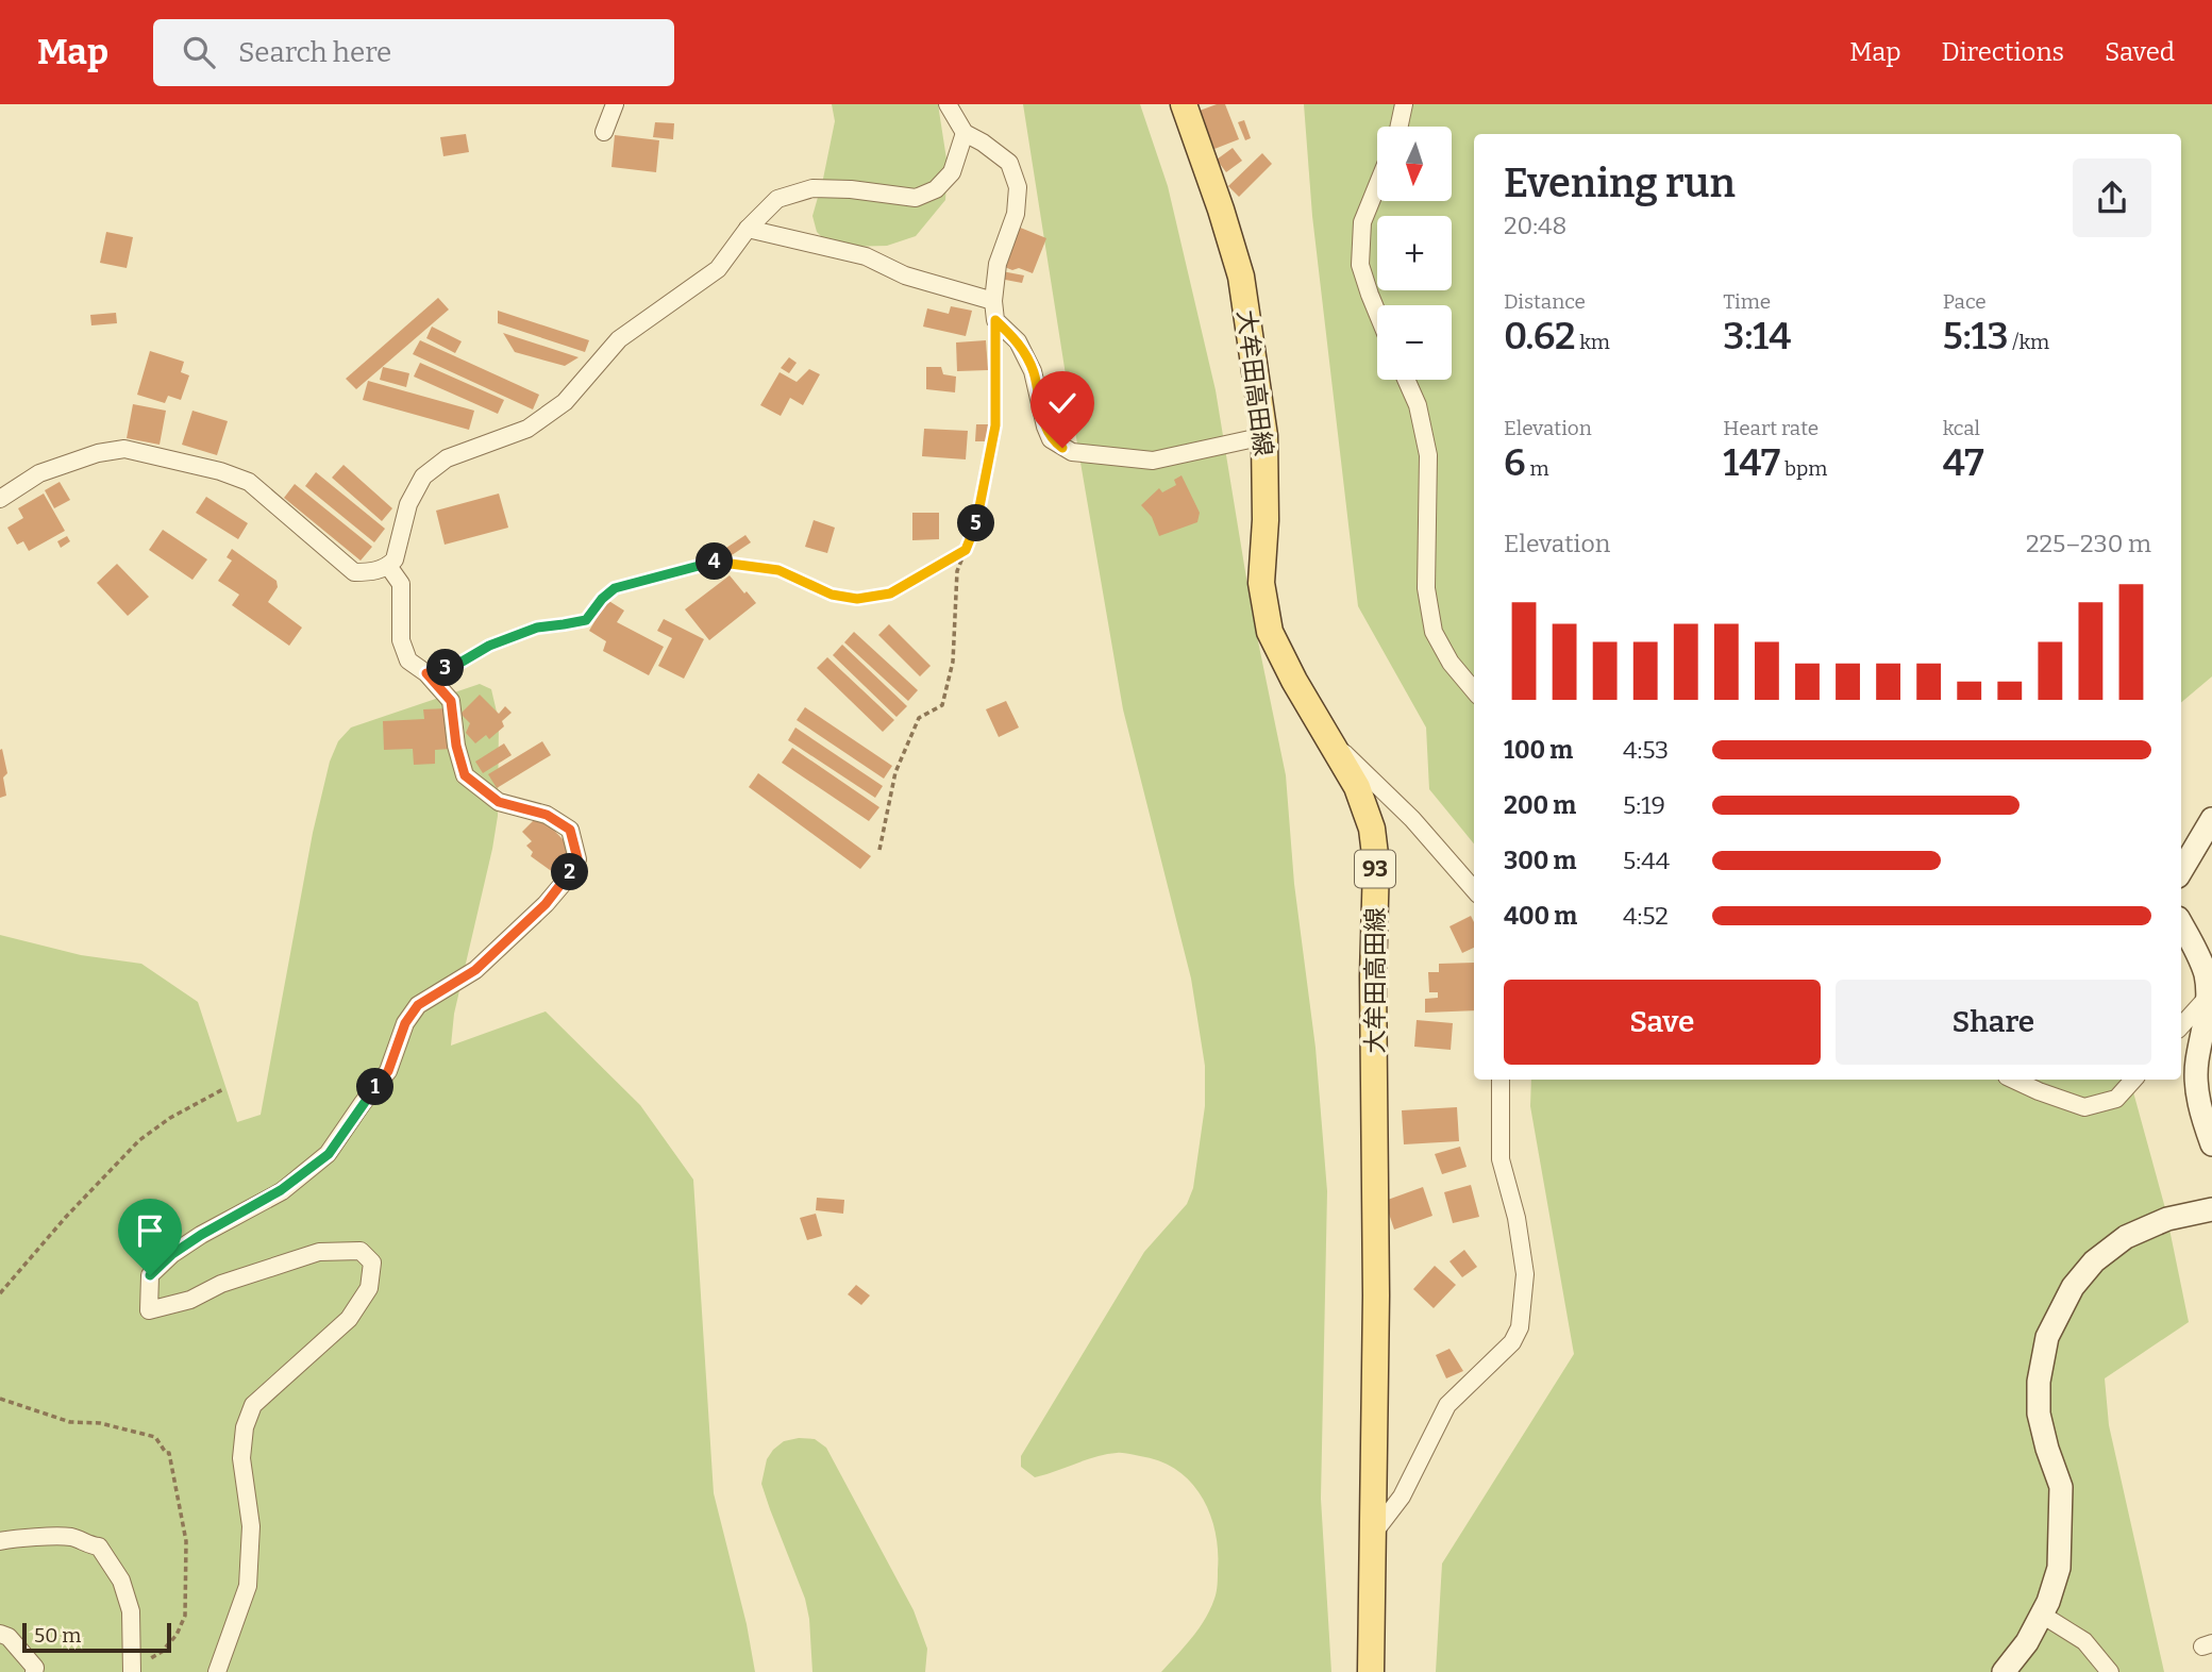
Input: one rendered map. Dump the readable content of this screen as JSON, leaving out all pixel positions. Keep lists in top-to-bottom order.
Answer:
{
  "streets": {
    "main road": ["大牟田高田線", "93"]
  },
  "scale_bar": "50 m",
  "north": "bottom",
  "page": {
    "header": "Map",
    "search": "Search here",
    "nav": ["Map", "Directions", "Saved"],
    "map_buttons": ["+", "−"],
    "heading": ["Evening run", "20:48"],
    "stats": [
      ["Distance", "0.62 km"],
      ["Time", "3:14"],
      ["Pace", "5:13 /km"],
      ["Elevation", "6 m"],
      ["Heart rate", "147 bpm"],
      ["kcal", "47"]
    ],
    "pins": [
      "5",
      "4",
      "3",
      "2",
      "1"
    ],
    "chart": ["Elevation", "225–230 m"],
    "list": [
      {
        "name": "100 m",
        "note": "4:53"
      },
      {
        "name": "200 m",
        "note": "5:19"
      },
      {
        "name": "300 m",
        "note": "5:44"
      },
      {
        "name": "400 m",
        "note": "4:52"
      }
    ],
    "buttons": ["Save", "Share"],
    "scale": "50 m"
  }
}
